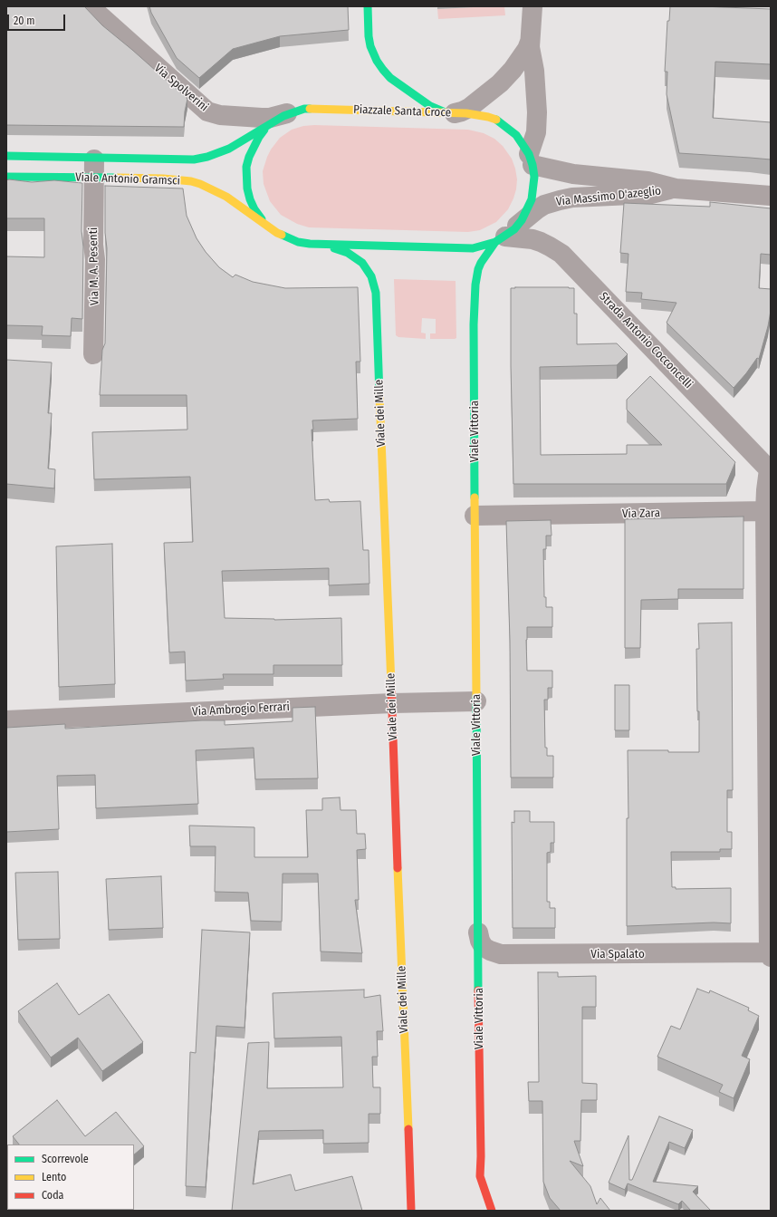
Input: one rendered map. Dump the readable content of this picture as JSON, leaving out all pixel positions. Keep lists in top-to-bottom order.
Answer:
{
  "streets": {
    "main road": [
      "Piazzale Santa Croce",
      "Viale Antonio Gramsci",
      "Viale dei Mille",
      "Viale Vittoria"
    ],
    "street": [
      "Via Spolverini",
      "Via Massimo D'azeglio",
      "Via M. A. Pesenti",
      "Strada Antonio Cocconcelli",
      "Via Zara",
      "Via Ambrogio Ferrari",
      "Via Spalato"
    ]
  },
  "crossings": [
    ["Via Spolverini", "Piazzale Santa Croce"],
    ["Piazzale Santa Croce", "Viale Antonio Gramsci"],
    ["Piazzale Santa Croce", "Via Massimo D'azeglio"],
    ["Piazzale Santa Croce", "Viale Vittoria"],
    ["Viale Antonio Gramsci", "Via M. A. Pesenti"],
    ["Via Massimo D'azeglio", "Strada Antonio Cocconcelli"],
    ["Via Massimo D'azeglio", "Viale Vittoria"],
    ["Strada Antonio Cocconcelli", "Viale Vittoria"],
    ["Viale dei Mille", "Via Ambrogio Ferrari"],
    ["Viale Vittoria", "Via Zara"],
    ["Viale Vittoria", "Via Ambrogio Ferrari"],
    ["Viale Vittoria", "Via Spalato"]
  ],
  "legend": ["Scorrevole", "Lento", "Coda"],
  "scale_bar": "20 m"
}
